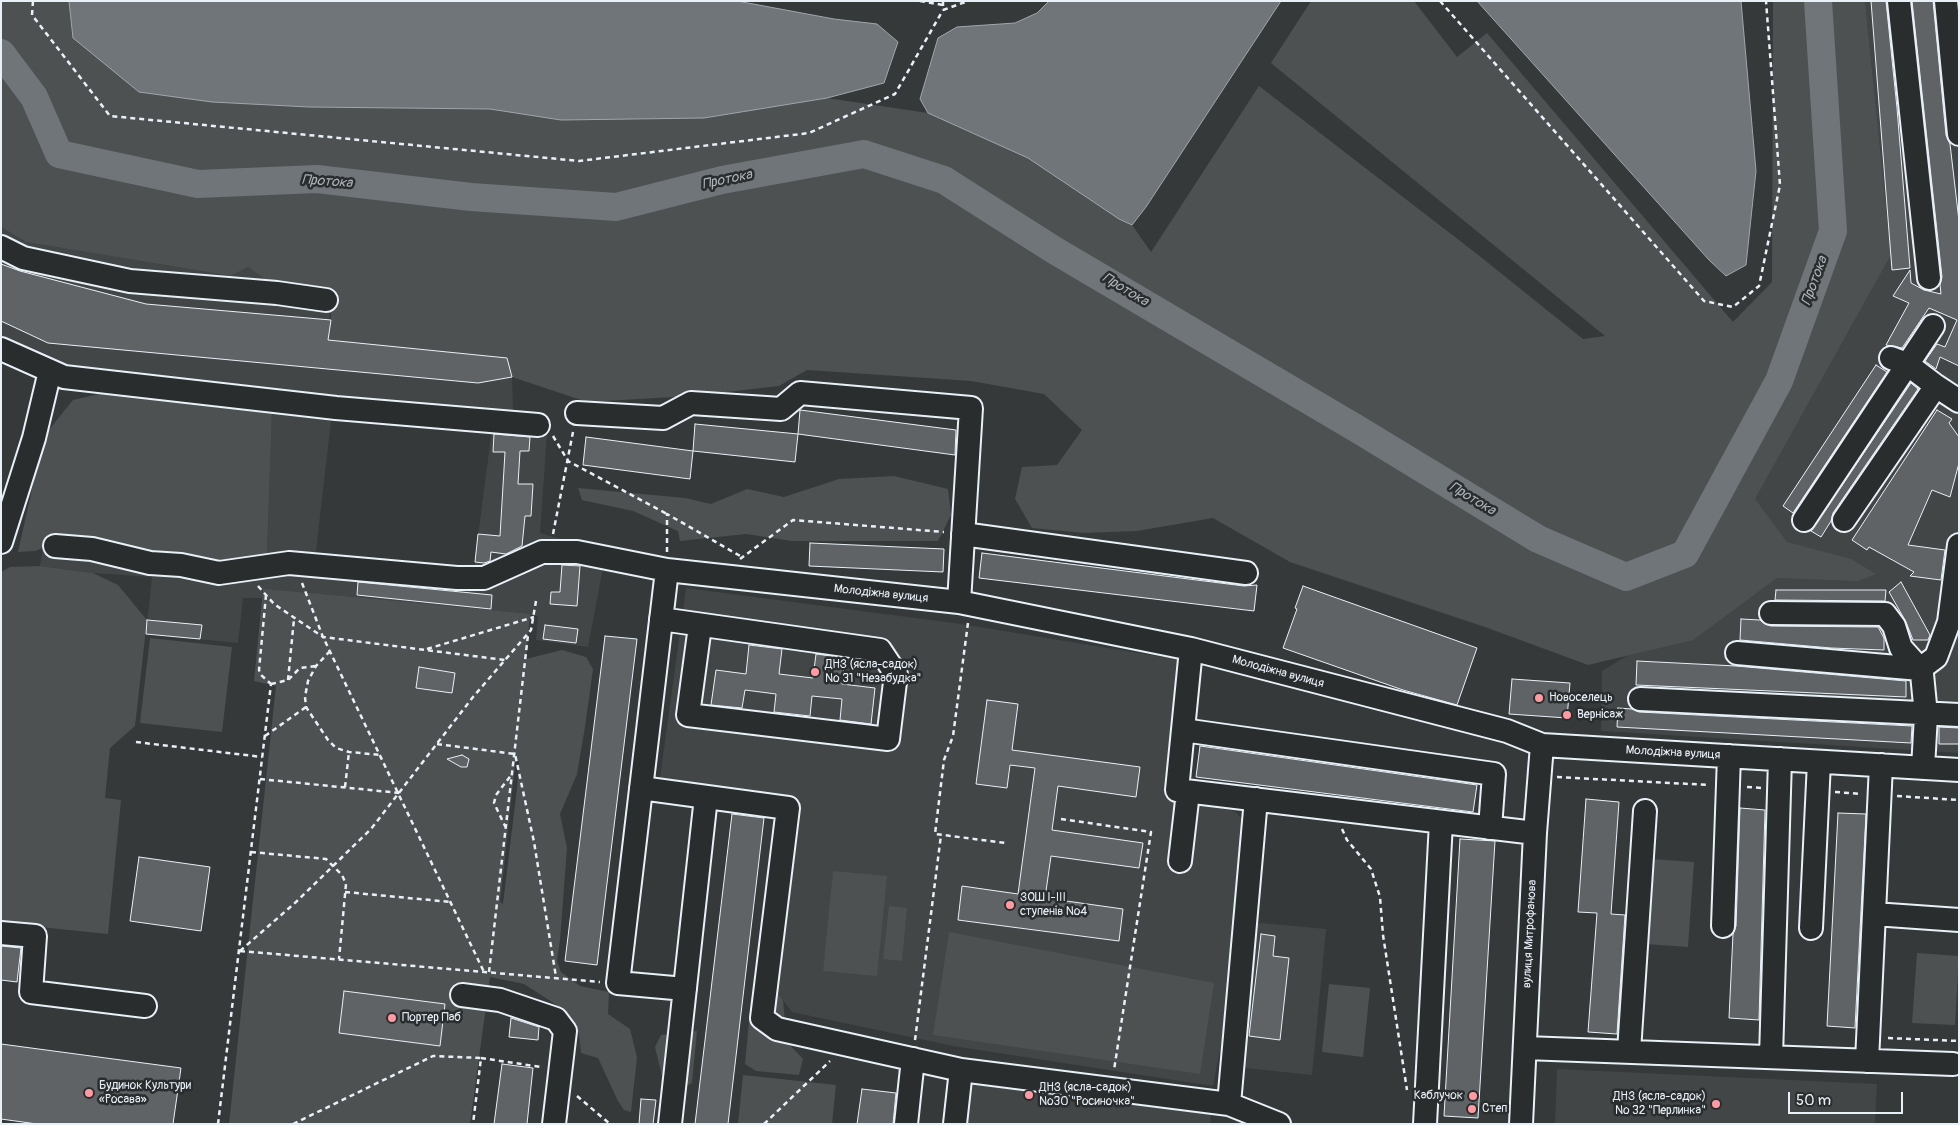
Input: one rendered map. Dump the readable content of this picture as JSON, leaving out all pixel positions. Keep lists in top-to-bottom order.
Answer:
{
  "streets": {
    "street": ["Молодіжна вулиця", "вулиця Митрофанова"]
  },
  "crossings": [
    ["Молодіжна вулиця", "вулиця Митрофанова"]
  ],
  "water": ["Протока"],
  "places": [
    "ДНЗ (ясла-садок) № 31 \"Незабудка\"",
    "Новоселець",
    "Вернісаж",
    "ЗОШ І-ІІІ ступенів №4",
    "Портер Паб",
    "Будинок Культури «Росава»",
    "ДНЗ (ясла-садок) №30 \"Росиночка\"",
    "Каблучок",
    "ДНЗ (ясла-садок) № 32 \"Перлинка\"",
    "Степ"
  ],
  "scale_bar": "50 m"
}
